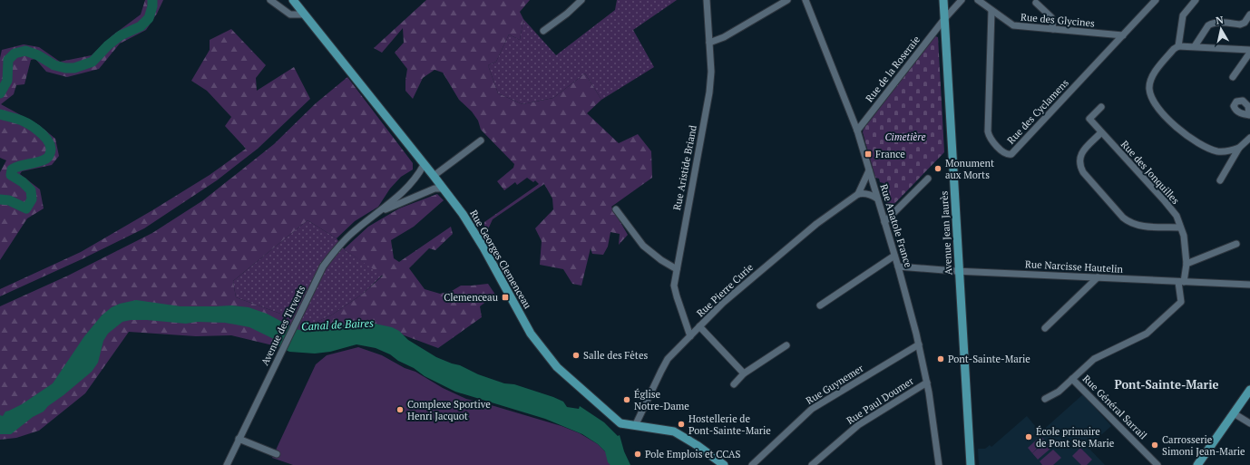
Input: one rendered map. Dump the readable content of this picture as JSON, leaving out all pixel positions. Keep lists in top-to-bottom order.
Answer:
{
  "streets": {
    "main road": ["Avenue Jean Jaurès", "Rue Georges Clemenceau"],
    "street": [
      "Rue des Glycines",
      "Rue de la Roseraie",
      "Rue des Cyclamens",
      "Rue Aristide Briand",
      "Rue des Jonquilles",
      "Rue Anatole France",
      "Rue Narcisse Hautelin",
      "Rue Pierre Curie",
      "Avenue des Tirverts",
      "Rue Guynemer",
      "Rue Paul Doumer",
      "Rue Général Sarrail"
    ]
  },
  "crossings": [
    ["Rue des Glycines", "Rue des Cyclamens"],
    ["Rue de la Roseraie", "Rue Anatole France"],
    ["Rue de la Roseraie", "Avenue Jean Jaurès"],
    ["Rue Aristide Briand", "Rue Pierre Curie"],
    ["Rue des Jonquilles", "Rue Narcisse Hautelin"],
    ["Rue des Jonquilles", "Rue Général Sarrail"],
    ["Rue Anatole France", "Rue Narcisse Hautelin"],
    ["Rue Anatole France", "Rue Pierre Curie"],
    ["Rue Anatole France", "Rue Guynemer"],
    ["Rue Anatole France", "Rue Paul Doumer"],
    ["Avenue Jean Jaurès", "Rue Narcisse Hautelin"],
    ["Rue Georges Clemenceau", "Rue Pierre Curie"],
    ["Rue Georges Clemenceau", "Avenue des Tirverts"]
  ],
  "districts": ["Pont-Sainte-Marie"],
  "water": ["Canal de Baires"],
  "parks": ["Cimetière"],
  "places": {
    "transit": ["France", "Clemenceau"],
    "other": [
      "Monument aux Morts",
      "Salle des Fêtes",
      "Pont-Sainte-Marie",
      "Église Notre-Dame",
      "Complexe Sportive Henri Jacquot",
      "Hostellerie de Pont-Sainte-Marie",
      "École primaire de Pont Ste Marie",
      "Carrosserie Simoni Jean-Marie",
      "Pole Emplois et CCAS"
    ]
  },
  "north": "top"
}
